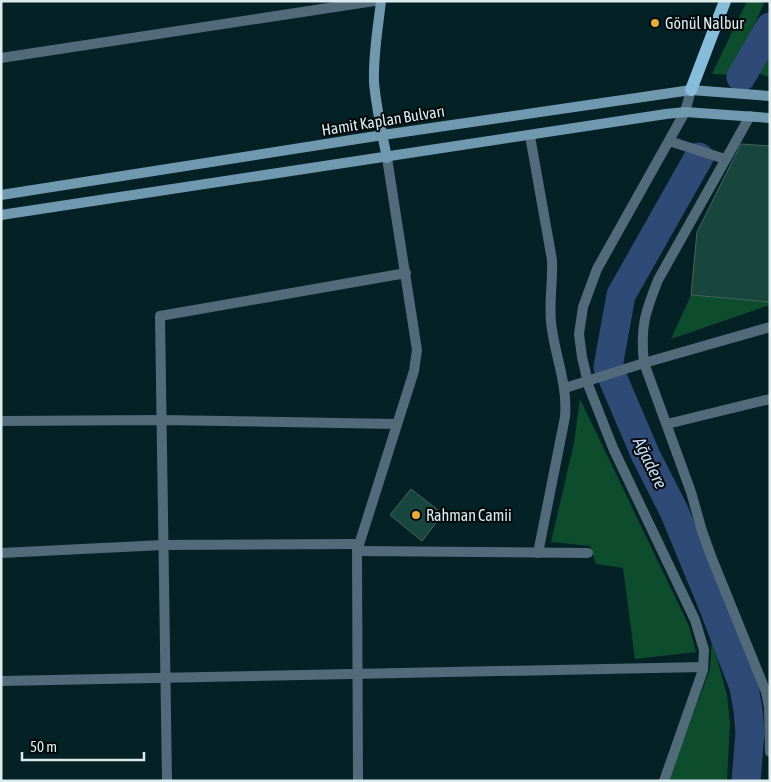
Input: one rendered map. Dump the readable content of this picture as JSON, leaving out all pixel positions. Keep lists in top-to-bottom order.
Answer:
{
  "streets": {
    "main road": ["Hamit Kaplan Bulvarı"]
  },
  "water": ["Ağadere"],
  "places": ["Gönül Nalbur", "Rahman Camii"],
  "scale_bar": "50 m"
}
